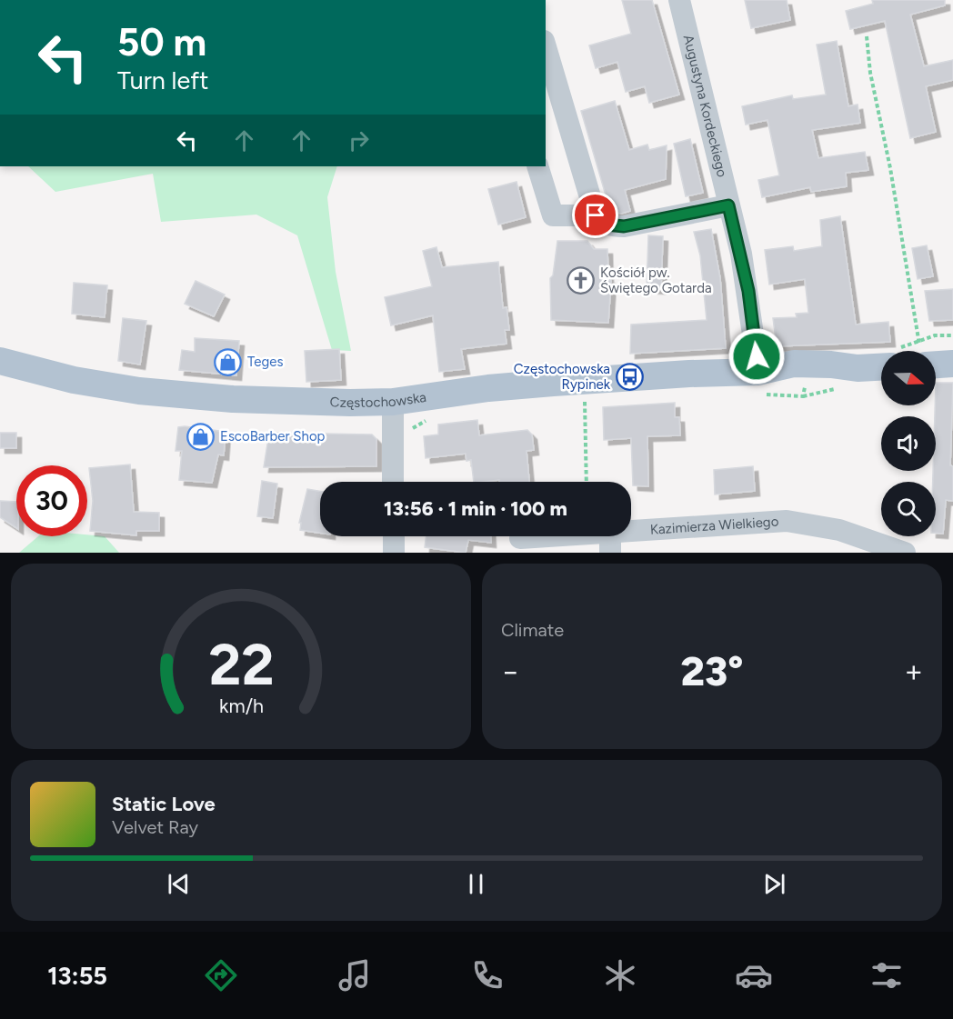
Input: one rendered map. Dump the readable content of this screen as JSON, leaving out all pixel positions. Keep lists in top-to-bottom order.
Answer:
{
  "streets": {
    "main road": ["Częstochowska"],
    "street": ["Augustyna Kordeckiego", "Kazimierza Wielkiego"]
  },
  "crossings": [
    ["Augustyna Kordeckiego", "Częstochowska"]
  ],
  "places": {
    "church": ["Kościół pw. Świętego Gotarda"],
    "shop": ["Teges", "EscoBarber Shop"],
    "bus stop": ["Częstochowska Rypinek"]
  },
  "north": "right",
  "page": {
    "turn": ["50 m", "Turn left"],
    "limit": "30",
    "trip": "13:56 · 1 min · 100 m",
    "tile": "Climate",
    "heat": ["−", "23°", "+"],
    "song": ["Static Love", "Velvet Ray"],
    "tabs": "13:55",
    "gauge": ["22", "km/h"]
  }
}
